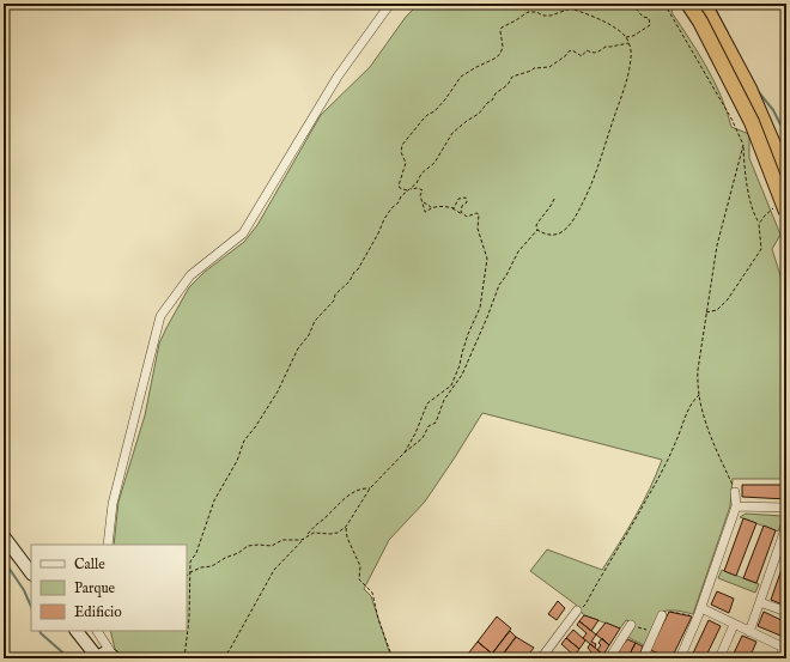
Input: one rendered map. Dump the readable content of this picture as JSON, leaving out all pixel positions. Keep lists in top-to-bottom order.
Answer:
{
  "legend": ["Calle", "Parque", "Edificio"]
}
